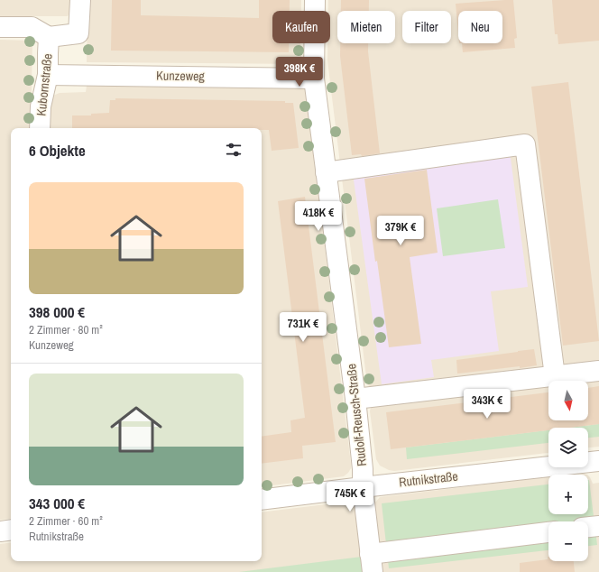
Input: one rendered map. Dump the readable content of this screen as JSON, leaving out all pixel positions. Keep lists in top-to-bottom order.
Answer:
{
  "streets": {
    "street": [
      "Kunzeweg",
      "Kubornstraße",
      "Rudolf-Reusch-Straße",
      "Rutnikstraße"
    ]
  },
  "crossings": [
    ["Kunzeweg", "Kubornstraße"],
    ["Kunzeweg", "Rudolf-Reusch-Straße"],
    ["Rudolf-Reusch-Straße", "Rutnikstraße"]
  ],
  "north": "bottom",
  "page": {
    "chip": [
      "Kaufen",
      "Mieten",
      "Filter",
      "Neu"
    ],
    "price": [
      "398K €",
      "418K €",
      "379K €",
      "731K €",
      "343K €",
      "745K €"
    ],
    "heading": "6 Objekte",
    "list": [
      {
        "name": "398 000 €",
        "note": "2 Zimmer · 80 m² · Kunzeweg"
      },
      {
        "name": "343 000 €",
        "note": "2 Zimmer · 60 m² · Rutnikstraße"
      }
    ],
    "map_buttons": ["+", "−"]
  }
}
